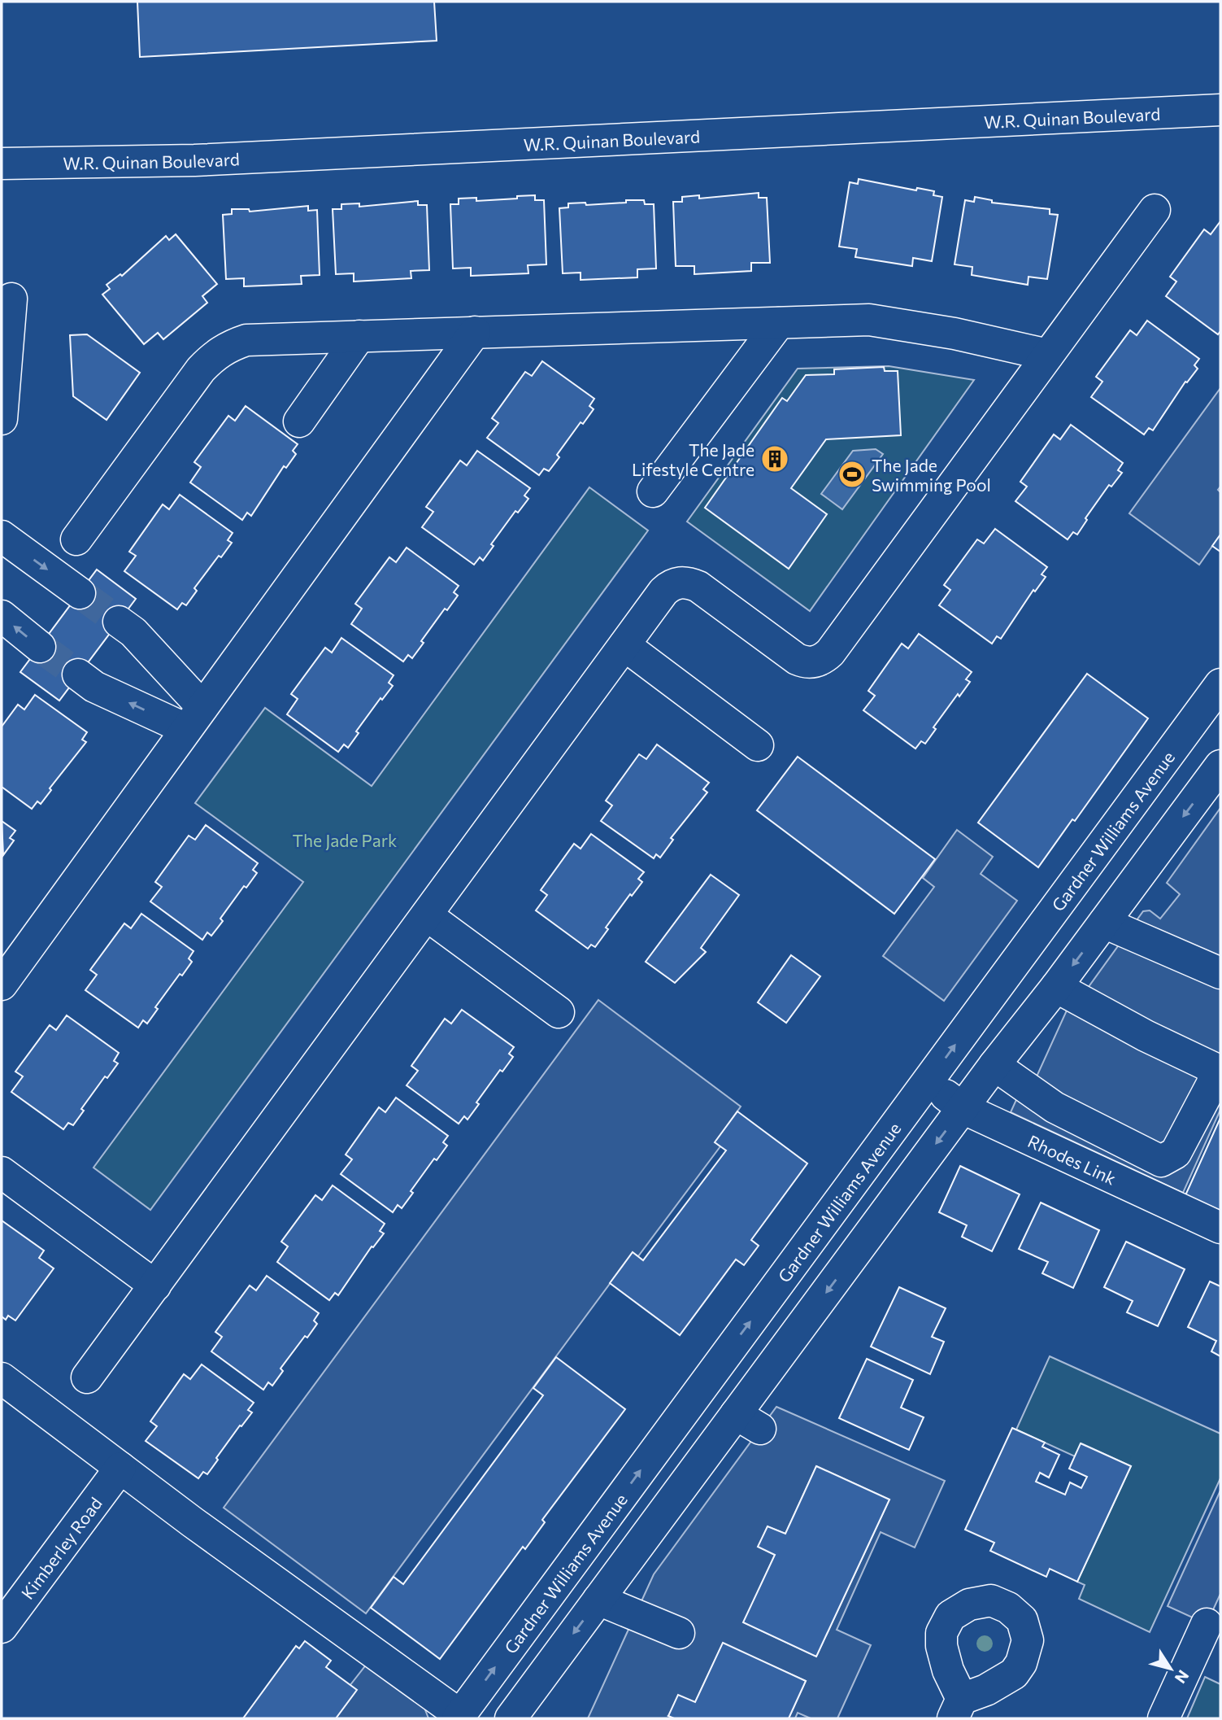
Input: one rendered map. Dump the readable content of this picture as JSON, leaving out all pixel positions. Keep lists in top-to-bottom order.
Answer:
{
  "streets": {
    "street": [
      "W.R. Quinan Boulevard",
      "Gardner Williams Avenue",
      "Rhodes Link",
      "Kimberley Road"
    ]
  },
  "crossings": [
    ["Gardner Williams Avenue", "Rhodes Link"]
  ],
  "parks": ["The Jade Park"],
  "places": {
    "building": ["The Jade Lifestyle Centre"],
    "sports": ["The Jade Swimming Pool"]
  },
  "north": "bottom right"
}
